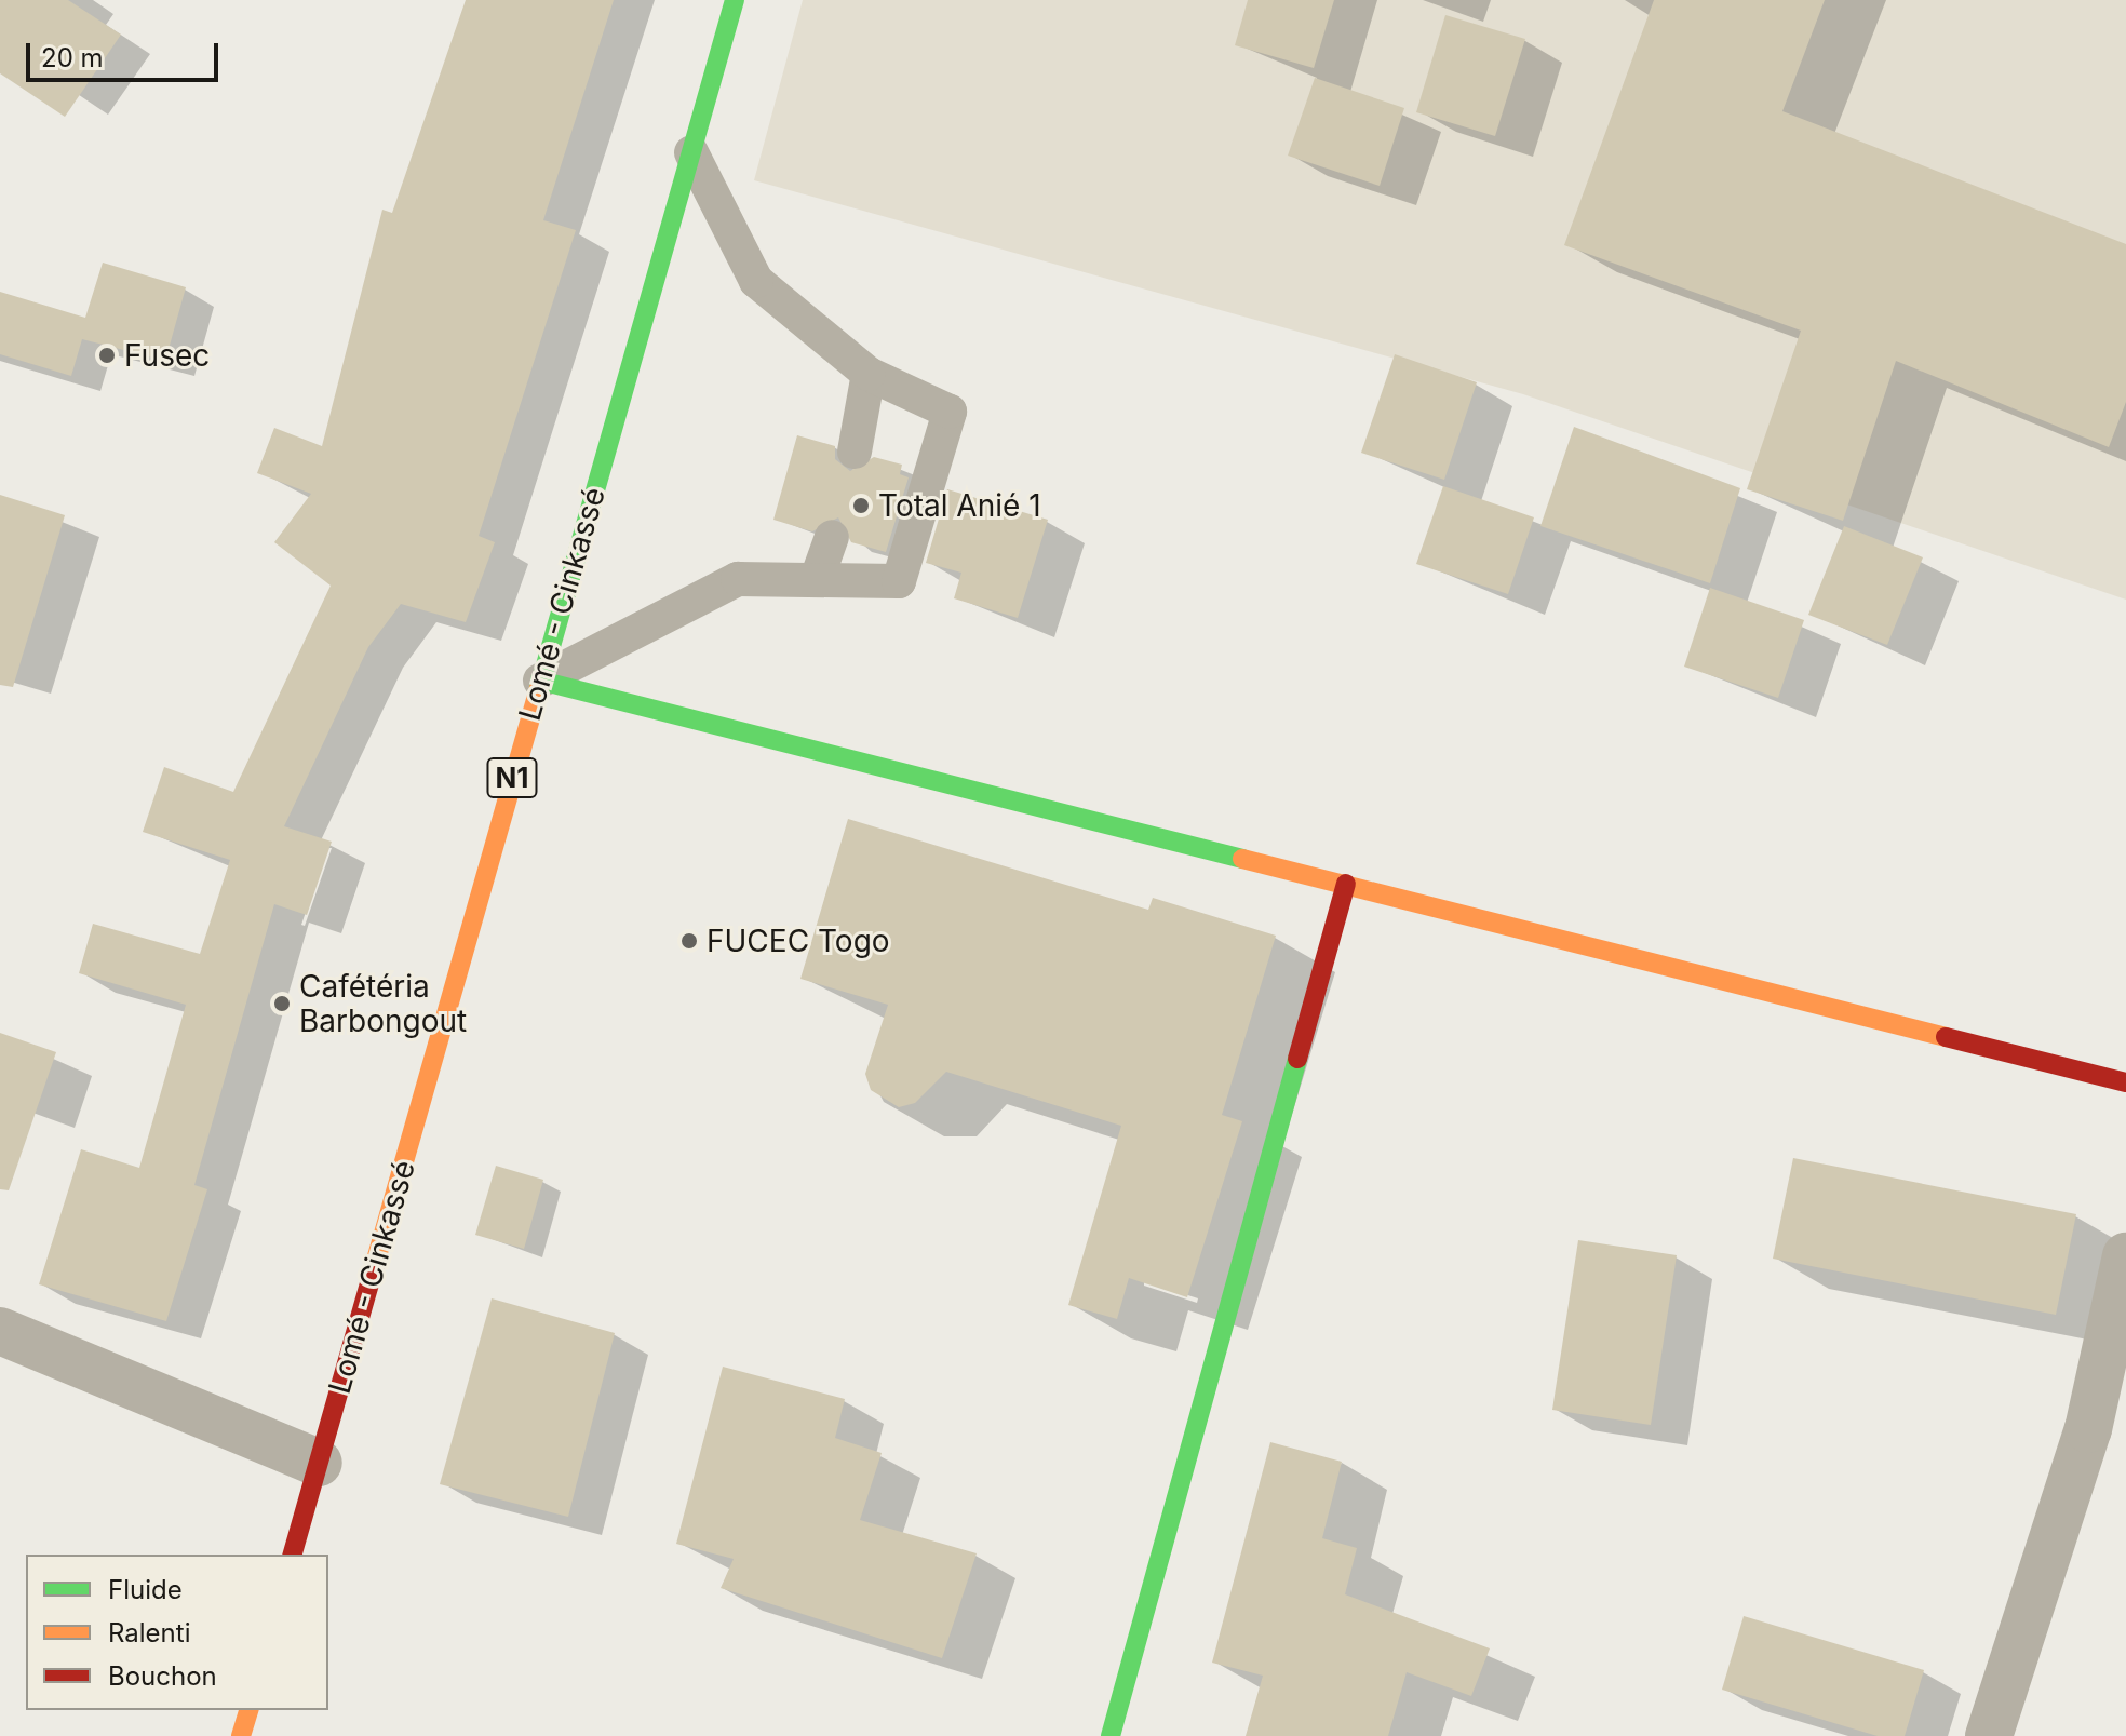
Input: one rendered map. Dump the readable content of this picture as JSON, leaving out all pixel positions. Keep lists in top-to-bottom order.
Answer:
{
  "streets": {
    "main road": ["Lomé - Cinkassé", "N1"]
  },
  "places": [
    "Fusec",
    "Total Anié 1",
    "FUCEC Togo",
    "Cafétéria Barbongout"
  ],
  "legend": ["Fluide", "Ralenti", "Bouchon"],
  "scale_bar": "20 m"
}
